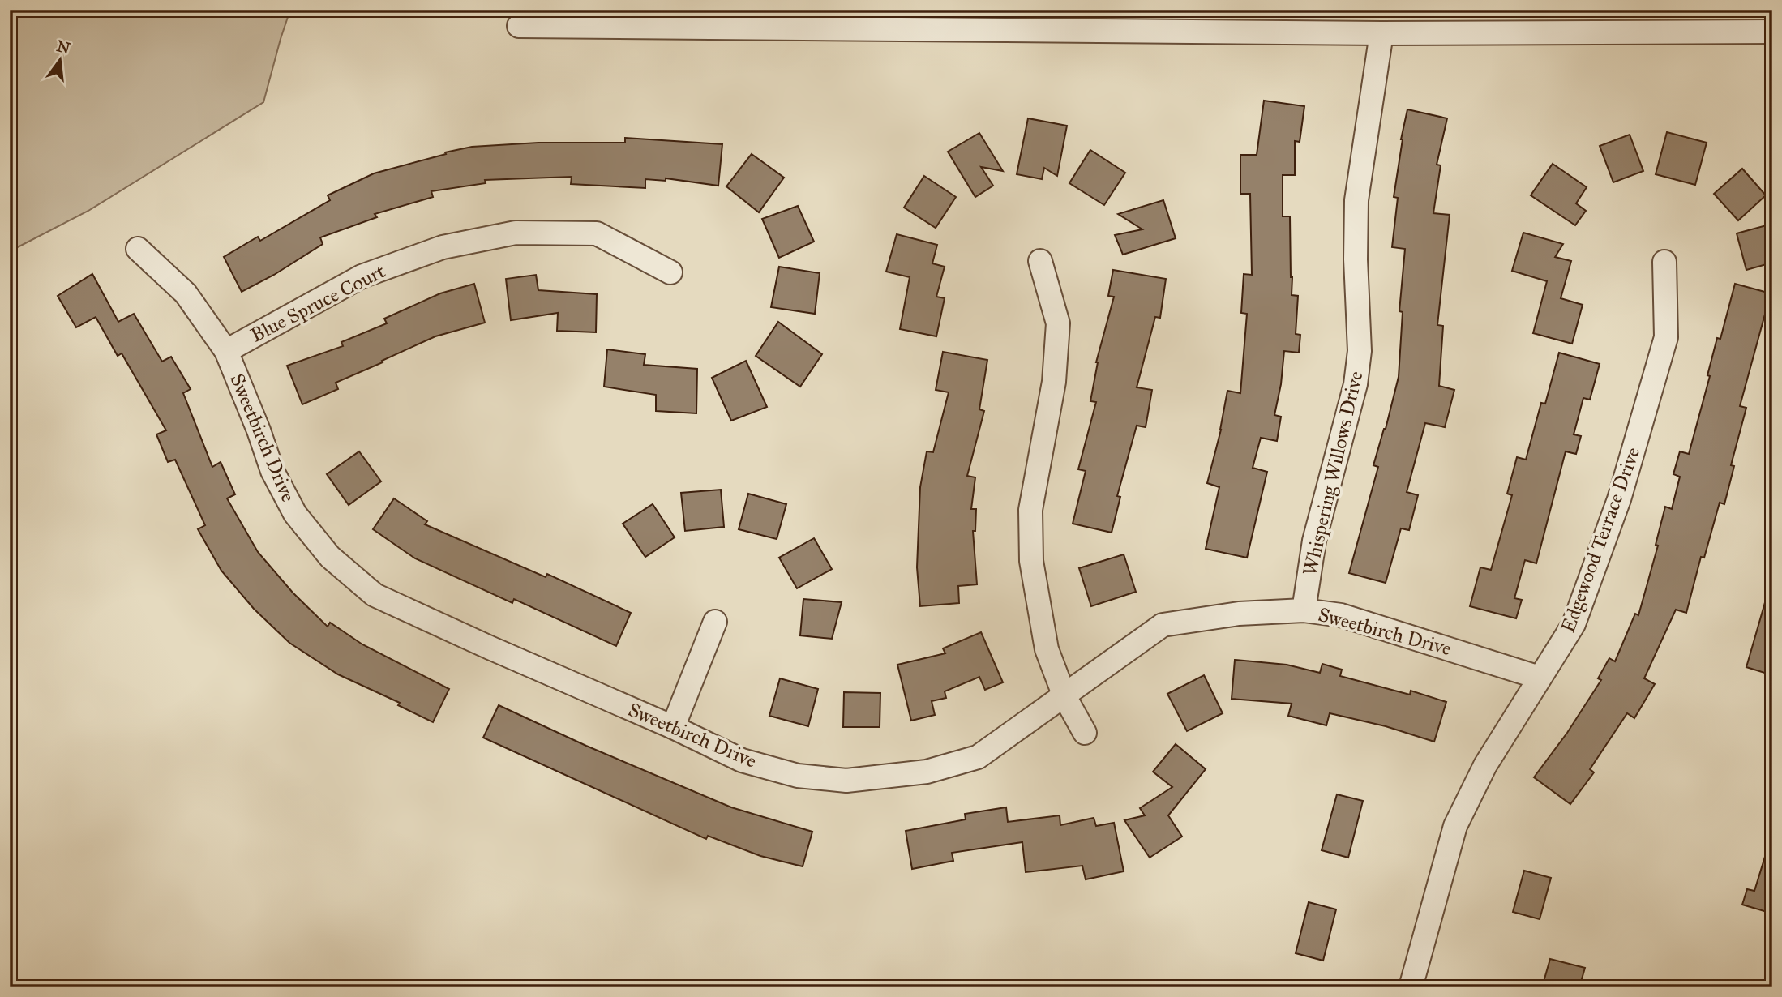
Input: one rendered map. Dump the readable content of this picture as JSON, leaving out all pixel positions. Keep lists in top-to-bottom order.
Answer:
{
  "streets": {
    "street": [
      "Blue Spruce Court",
      "Sweetbirch Drive",
      "Whispering Willows Drive",
      "Edgewood Terrace Drive"
    ]
  },
  "crossings": [
    ["Blue Spruce Court", "Sweetbirch Drive"],
    ["Sweetbirch Drive", "Whispering Willows Drive"],
    ["Sweetbirch Drive", "Edgewood Terrace Drive"]
  ],
  "north": "top"
}
